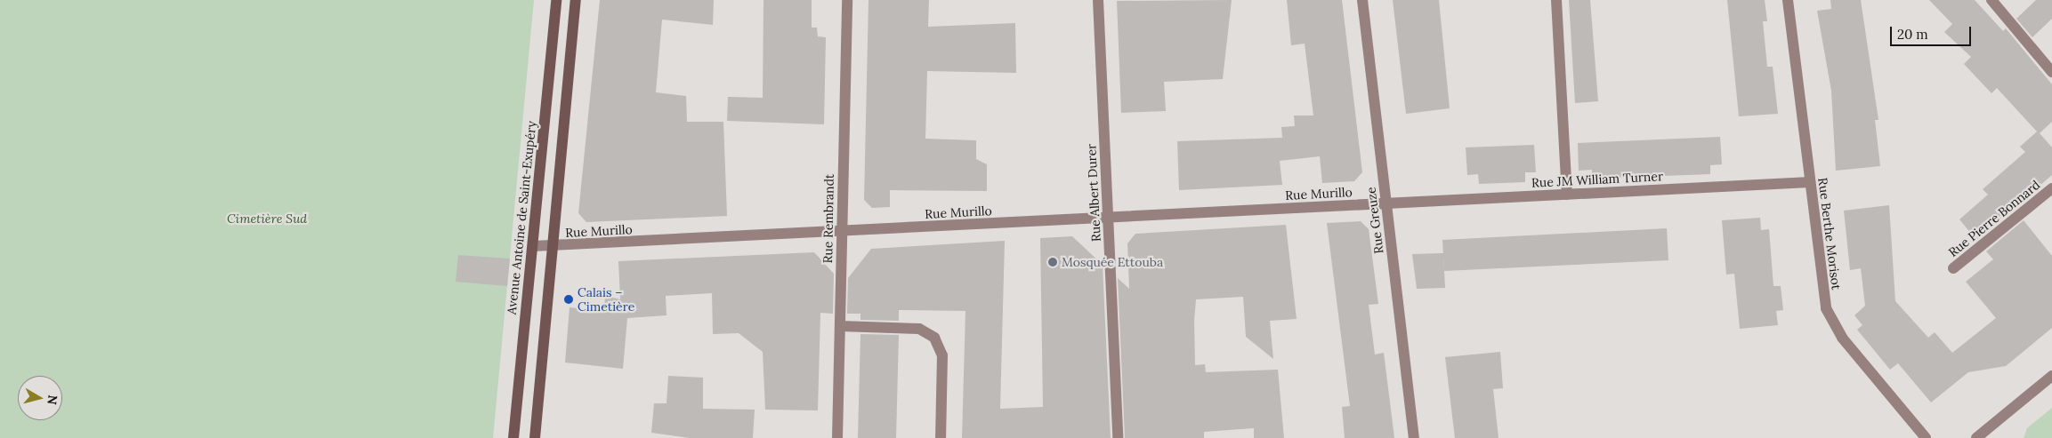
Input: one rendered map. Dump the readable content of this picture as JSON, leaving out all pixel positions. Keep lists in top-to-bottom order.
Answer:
{
  "streets": {
    "main road": ["Avenue Antoine de Saint-Exupéry"],
    "street": [
      "Rue JM William Turner",
      "Rue Albert Durer",
      "Rue Murillo",
      "Rue Rembrandt",
      "Rue Pierre Bonnard",
      "Rue Greuze",
      "Rue Berthe Morisot"
    ]
  },
  "crossings": [
    ["Rue JM William Turner", "Rue Murillo"],
    ["Rue JM William Turner", "Rue Greuze"],
    ["Rue JM William Turner", "Rue Berthe Morisot"],
    ["Rue Albert Durer", "Rue Murillo"],
    ["Rue Murillo", "Avenue Antoine de Saint-Exupéry"],
    ["Rue Murillo", "Rue Rembrandt"],
    ["Rue Murillo", "Rue Greuze"]
  ],
  "parks": ["Cimetière Sud"],
  "places": ["Mosquée Ettouba", "Calais – Cimetière"],
  "scale_bar": "20 m",
  "north": "right"
}
